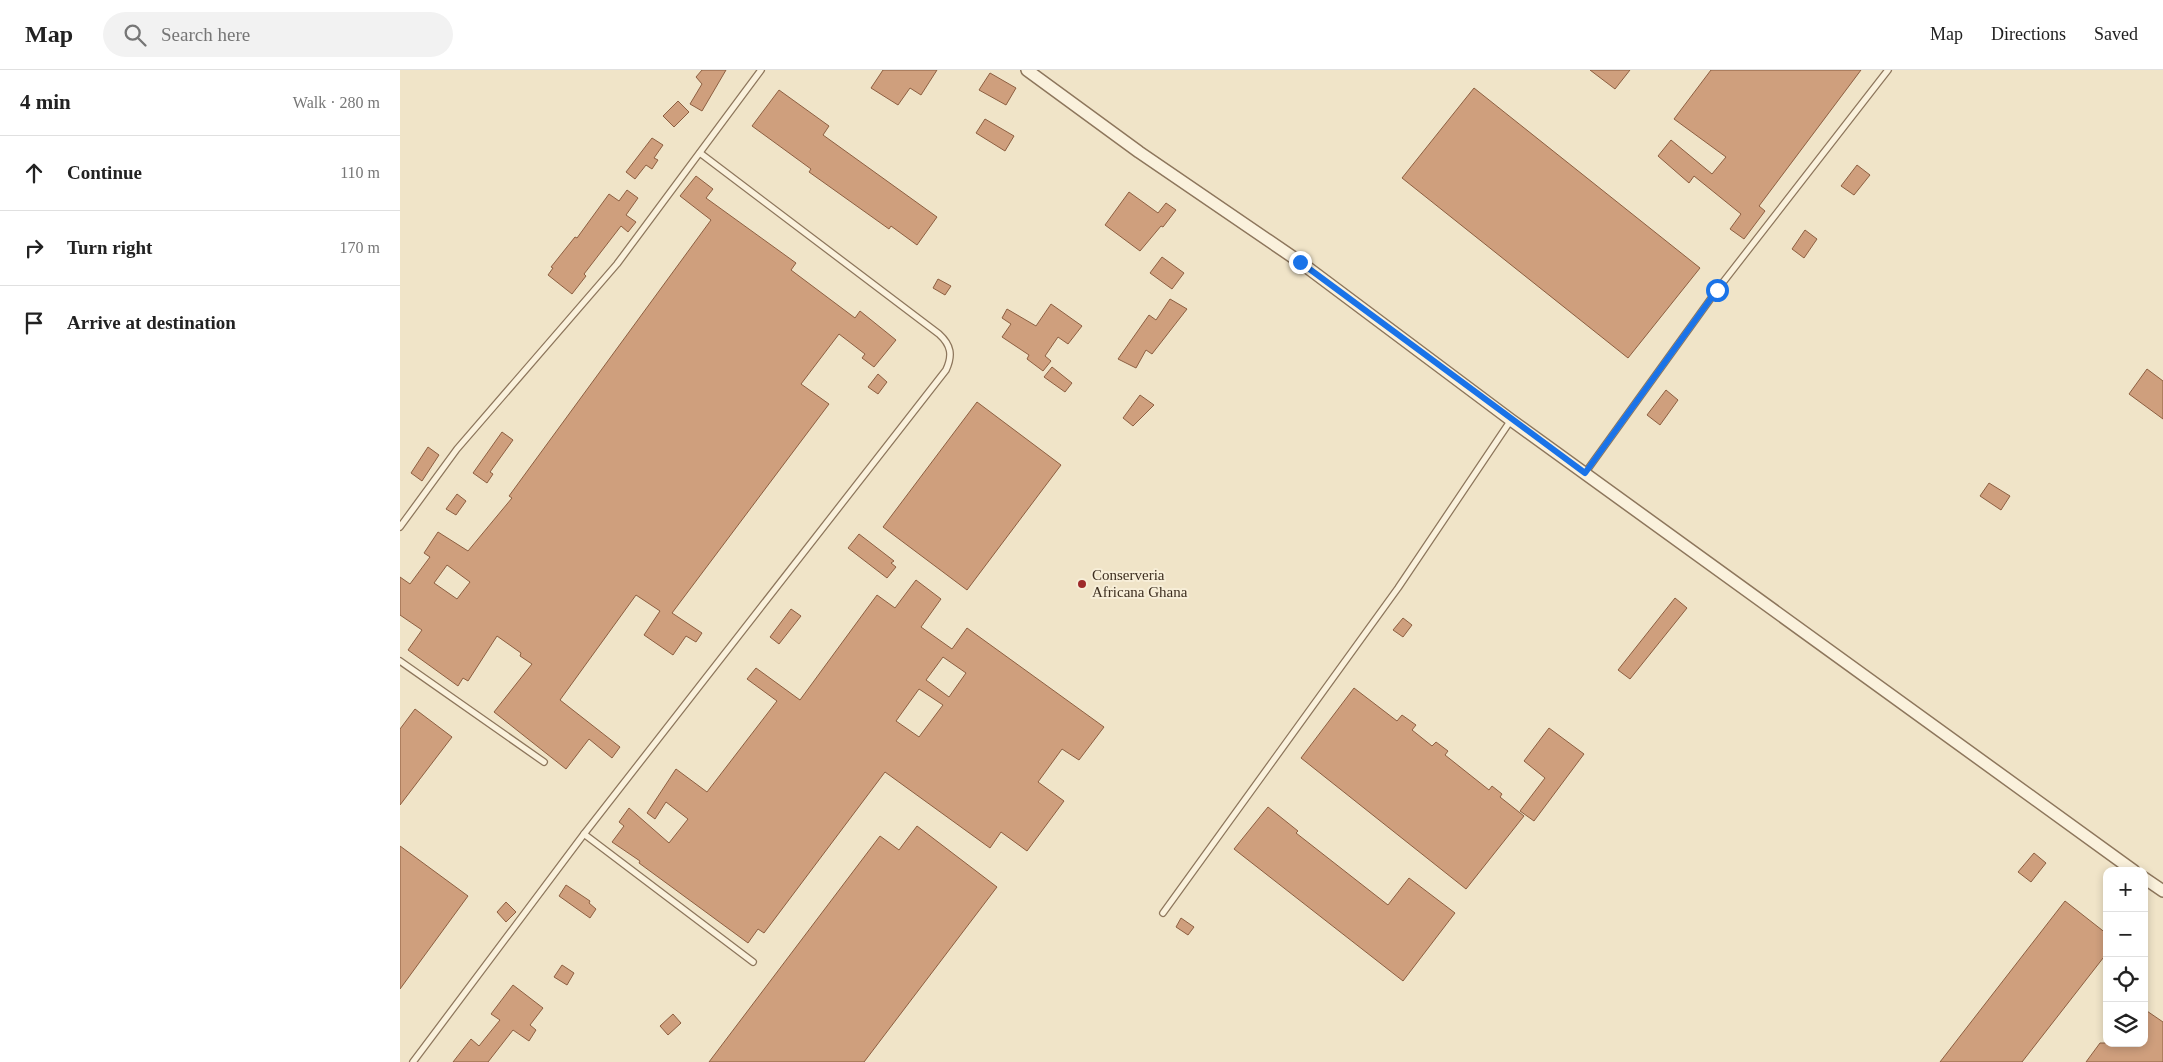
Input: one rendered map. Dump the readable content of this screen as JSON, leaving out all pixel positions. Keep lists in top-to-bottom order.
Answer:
{
  "places": ["Conserveria Africana Ghana"],
  "page": {
    "header": "Map",
    "search": "Search here",
    "nav": ["Map", "Directions", "Saved"],
    "heading": ["4 min", "Walk · 280 m"],
    "list": [
      ["Continue", "110 m"],
      ["Turn right", "170 m"],
      "Arrive at destination"
    ],
    "map_buttons": ["+", "−"]
  }
}
